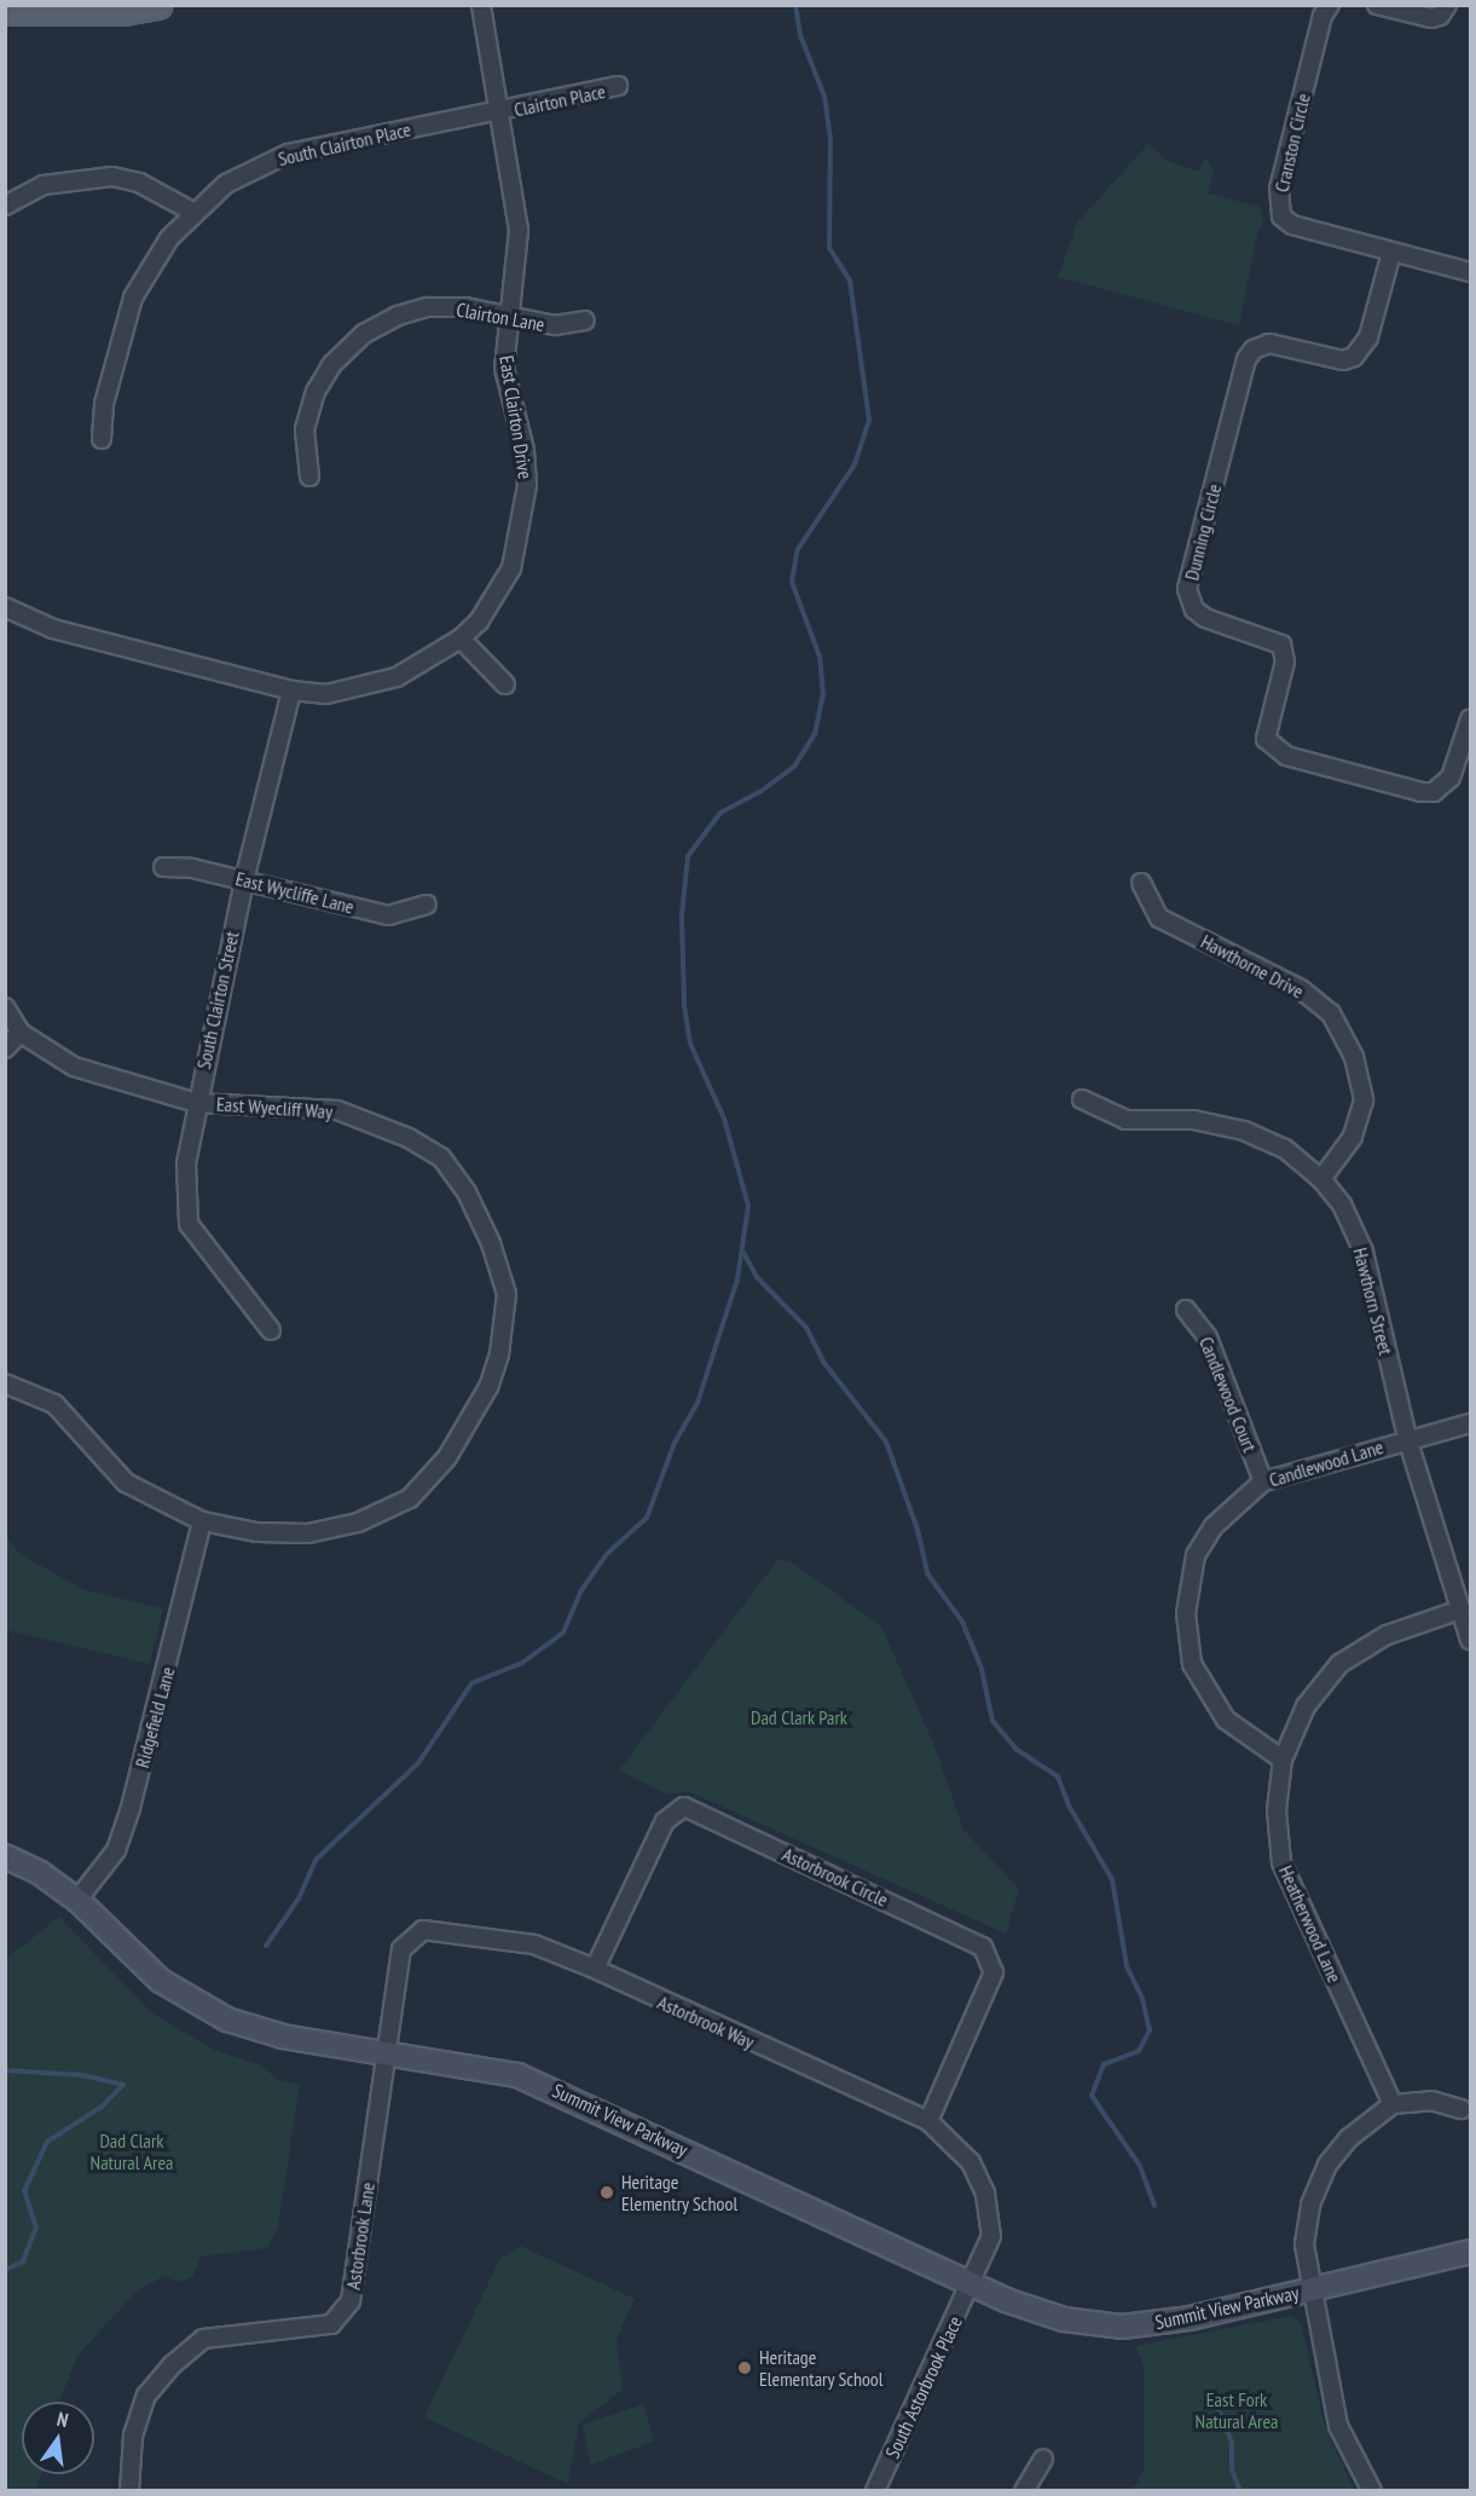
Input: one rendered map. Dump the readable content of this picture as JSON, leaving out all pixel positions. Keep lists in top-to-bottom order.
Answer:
{
  "streets": {
    "street": [
      "Clairton Place",
      "Cranston Circle",
      "South Clairton Place",
      "Clairton Lane",
      "East Clairton Drive",
      "Dunning Circle",
      "East Wycliffe Lane",
      "Hawthorne Drive",
      "South Clairton Street",
      "East Wyecliff Way",
      "Hawthorn Street",
      "Candlewood Court",
      "Candlewood Lane",
      "Ridgefield Lane",
      "Astorbrook Circle",
      "Heatherwood Lane",
      "Astorbrook Way",
      "Summit View Parkway",
      "Astorbrook Lane",
      "South Astorbrook Place"
    ]
  },
  "crossings": [
    ["Clairton Place", "South Clairton Place"],
    ["Clairton Place", "East Clairton Drive"],
    ["Cranston Circle", "Dunning Circle"],
    ["South Clairton Place", "East Clairton Drive"],
    ["Clairton Lane", "East Clairton Drive"],
    ["East Clairton Drive", "South Clairton Street"],
    ["East Wycliffe Lane", "South Clairton Street"],
    ["Hawthorne Drive", "Hawthorn Street"],
    ["South Clairton Street", "East Wyecliff Way"],
    ["East Wyecliff Way", "Ridgefield Lane"],
    ["Hawthorn Street", "Candlewood Lane"],
    ["Hawthorn Street", "Heatherwood Lane"],
    ["Candlewood Court", "Candlewood Lane"],
    ["Candlewood Lane", "Heatherwood Lane"],
    ["Ridgefield Lane", "Summit View Parkway"],
    ["Astorbrook Circle", "Astorbrook Way"],
    ["Astorbrook Way", "Summit View Parkway"],
    ["Astorbrook Way", "Astorbrook Lane"],
    ["Astorbrook Way", "South Astorbrook Place"],
    ["Summit View Parkway", "Astorbrook Lane"],
    ["Summit View Parkway", "South Astorbrook Place"]
  ],
  "parks": ["Dad Clark Park", "Dad Clark Natural Area", "East Fork Natural Area"],
  "places": ["Heritage Elementry School", "Heritage Elementary School"],
  "north": "top"
}
